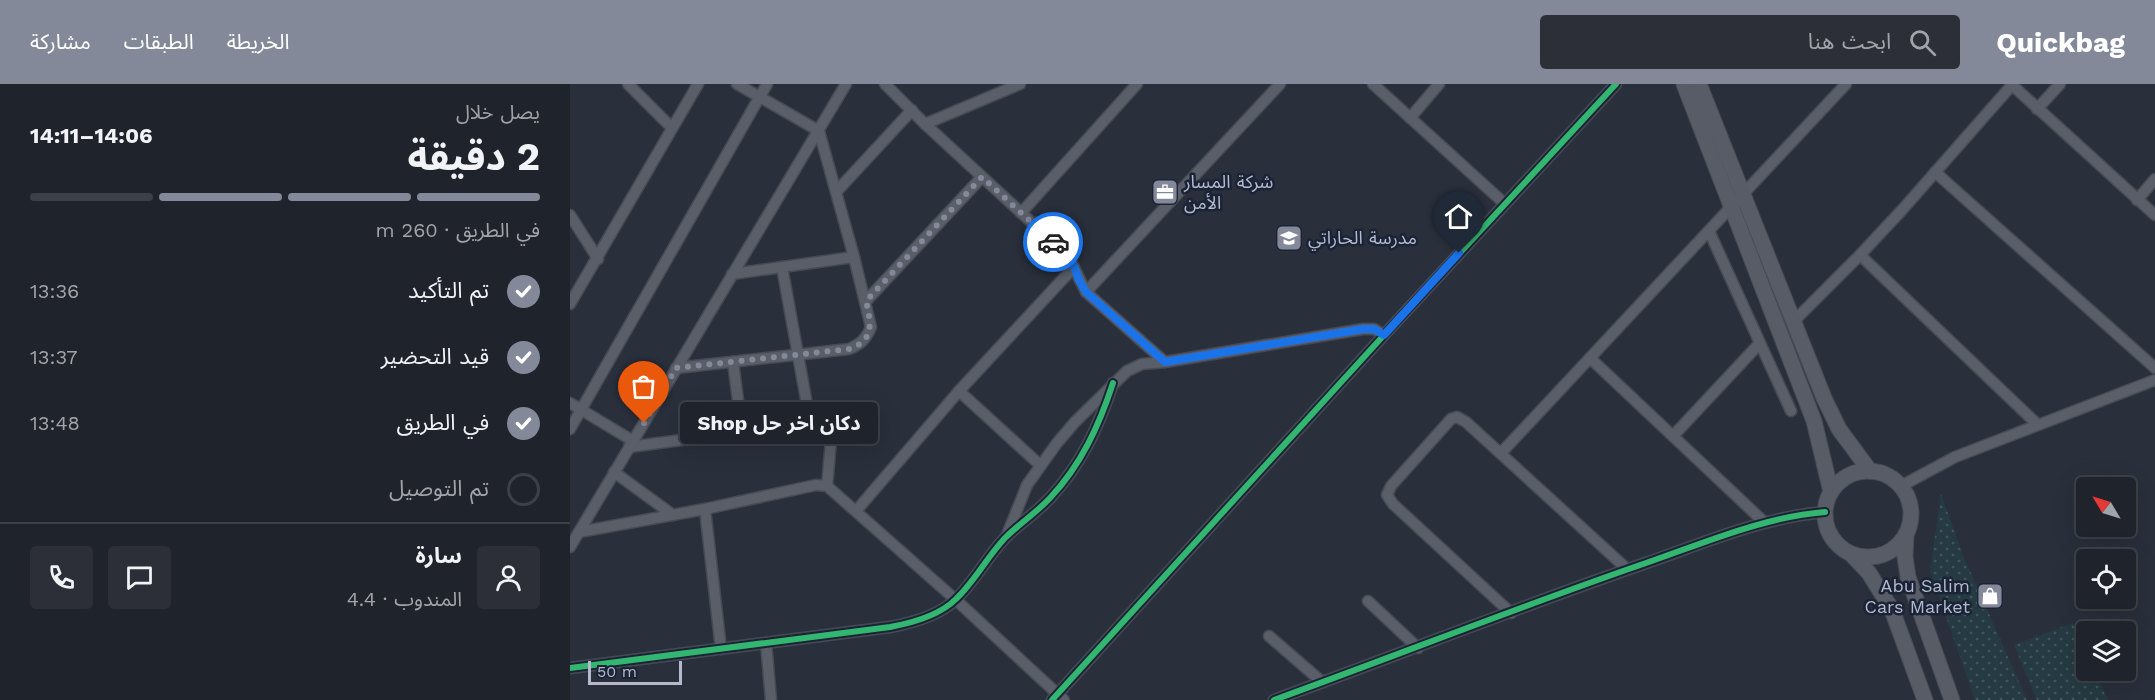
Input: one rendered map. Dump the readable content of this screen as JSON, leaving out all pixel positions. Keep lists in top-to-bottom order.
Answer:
{
  "places": {
    "office": ["شركة المسار الأمن"],
    "school or university": ["مدرسة الحاراتي"],
    "other": ["دكان اخر حل Shop"],
    "shop": ["Abu Salim Cars Market"]
  },
  "scale_bar": "50 m",
  "north": "top left",
  "page": {
    "header": "Quickbag",
    "search": "ابحث هنا",
    "nav": ["الخريطة", "الطبقات", "مشاركة"],
    "heading": ["2 دقيقة", "يصل خلال", "14:06–14:11"],
    "panel": ["سارة", "المندوب · 4.4"],
    "bar": "في الطريق · 260 m",
    "list": [
      ["تم التأكيد", "13:36"],
      ["قيد التحضير", "13:37"],
      ["في الطريق", "13:48"],
      "تم التوصيل"
    ],
    "bubble": "دكان اخر حل Shop",
    "scale": "50 m"
  }
}
